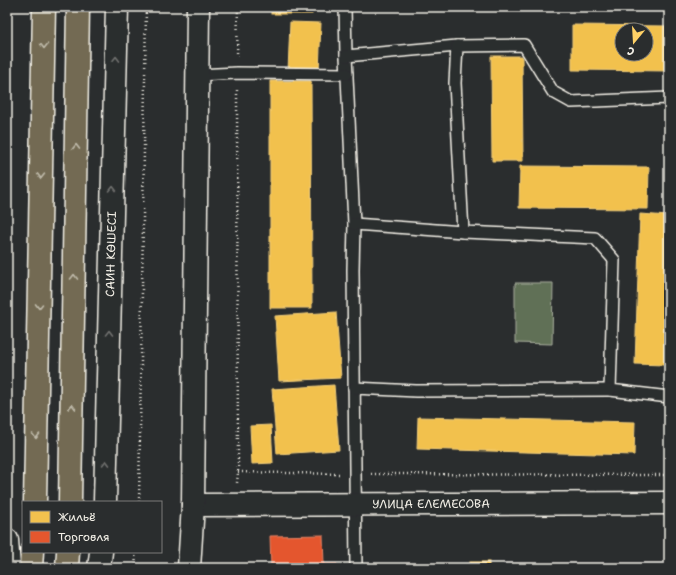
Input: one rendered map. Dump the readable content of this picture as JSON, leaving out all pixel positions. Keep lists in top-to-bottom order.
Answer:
{
  "streets": {
    "street": ["САИН КӨШЕСІ", "УЛИЦА ЕЛЕМЕСОВА"]
  },
  "legend": ["Жильё", "Торговля"],
  "north": "bottom"
}
